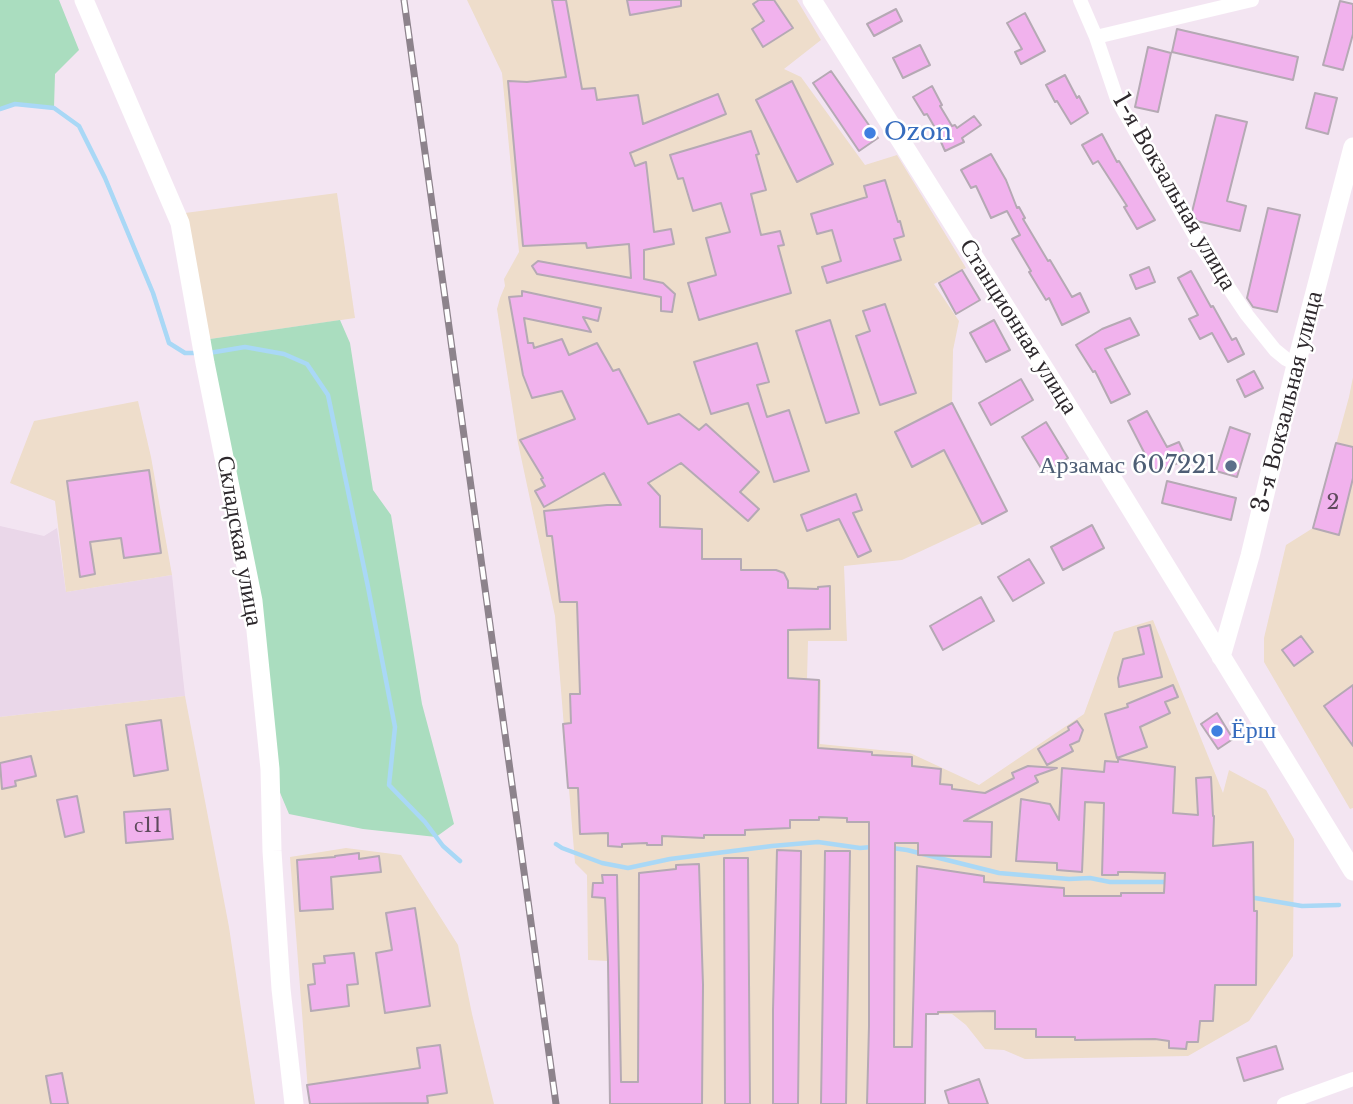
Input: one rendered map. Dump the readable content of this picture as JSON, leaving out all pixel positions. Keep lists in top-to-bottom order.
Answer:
{
  "streets": {
    "street": [
      "1-я Вокзальная улица",
      "Станционная улица",
      "3-я Вокзальная улица",
      "Складская улица"
    ]
  },
  "crossings": [
    ["1-я Вокзальная улица", "3-я Вокзальная улица"],
    ["Станционная улица", "3-я Вокзальная улица"]
  ],
  "places": ["Ozon", "Арзамас 607221", "Ёрш"],
  "house_numbers": ["2", "с11"]
}
